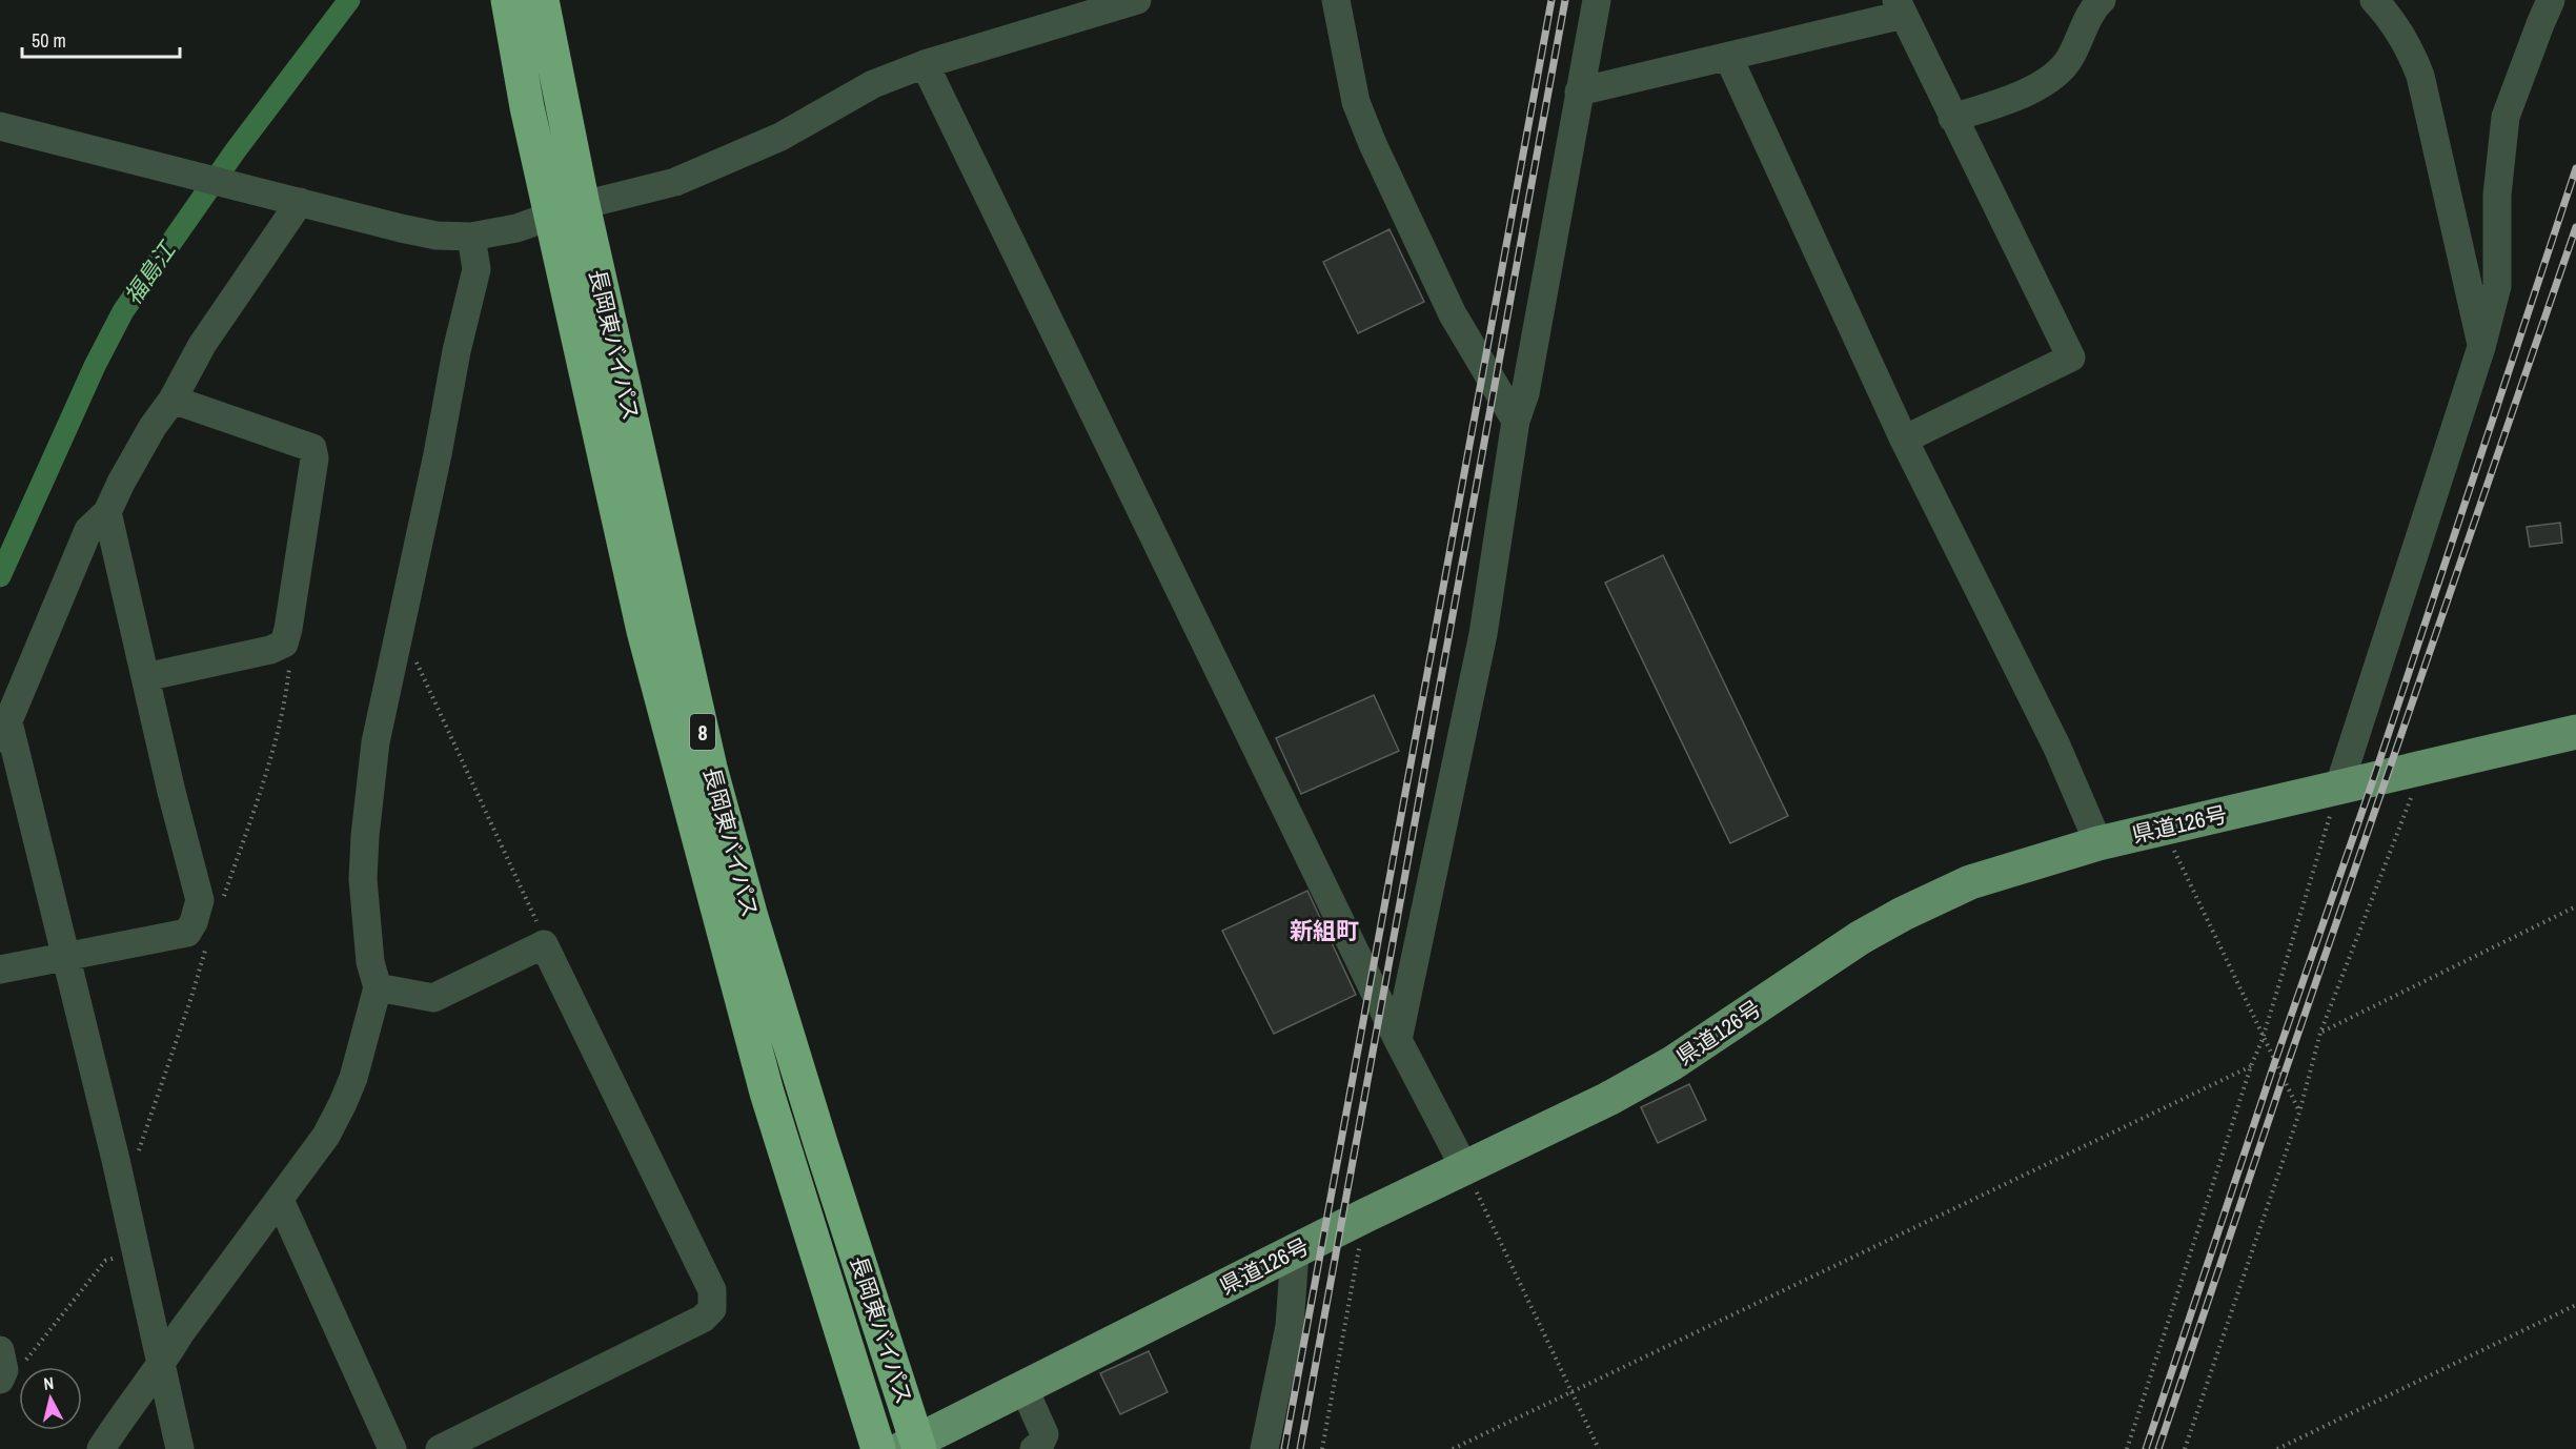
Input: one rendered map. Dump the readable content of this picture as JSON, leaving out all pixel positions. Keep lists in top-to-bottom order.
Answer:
{
  "streets": {
    "highway": ["長岡東バイパス", "8"],
    "main road": ["県道126号"]
  },
  "crossings": [
    ["長岡東バイパス", "県道126号"]
  ],
  "districts": ["新組町"],
  "water": ["福島江"],
  "scale_bar": "50 m",
  "north": "top"
}
